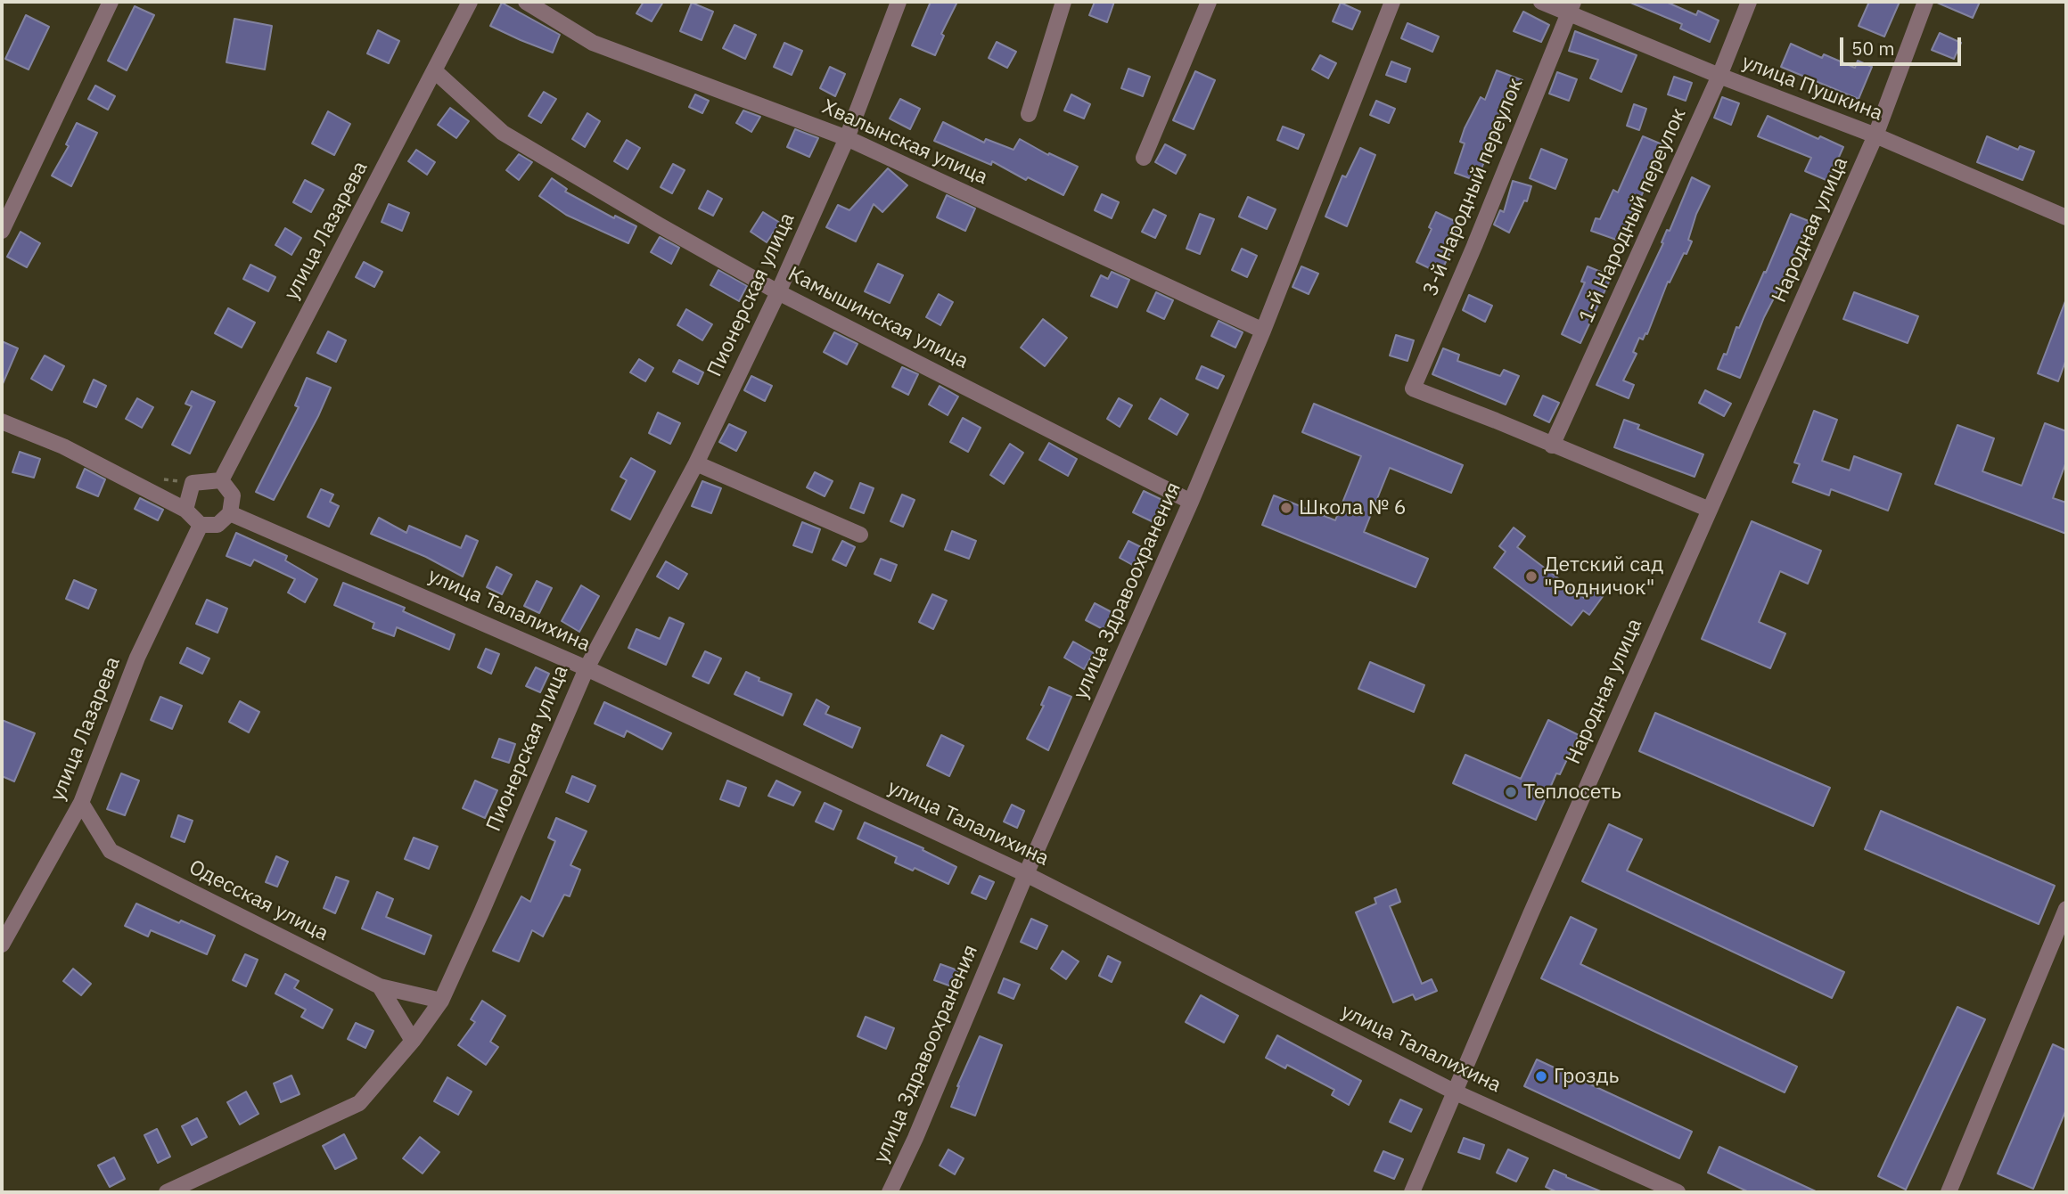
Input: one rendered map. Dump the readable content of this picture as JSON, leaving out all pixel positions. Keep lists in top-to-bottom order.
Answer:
{
  "streets": {
    "street": [
      "улица Пушкина",
      "Хвалынская улица",
      "3-й Народный переулок",
      "1-й Народный переулок",
      "Народная улица",
      "улица Лазарева",
      "Пионерская улица",
      "Камышинская улица",
      "улица Здравоохранения",
      "улица Талалихина",
      "Одесская улица"
    ]
  },
  "crossings": [
    ["улица Пушкина", "3-й Народный переулок"],
    ["улица Пушкина", "1-й Народный переулок"],
    ["улица Пушкина", "Народная улица"],
    ["Хвалынская улица", "Пионерская улица"],
    ["Хвалынская улица", "улица Здравоохранения"],
    ["3-й Народный переулок", "1-й Народный переулок"],
    ["Народная улица", "улица Талалихина"],
    ["улица Лазарева", "Камышинская улица"],
    ["улица Лазарева", "улица Талалихина"],
    ["улица Лазарева", "Одесская улица"],
    ["Пионерская улица", "Камышинская улица"],
    ["Пионерская улица", "улица Талалихина"],
    ["Пионерская улица", "Одесская улица"],
    ["Камышинская улица", "улица Здравоохранения"],
    ["улица Здравоохранения", "улица Талалихина"]
  ],
  "places": [
    "Школа № 6",
    "Детский сад \"Родничок\"",
    "Теплосеть",
    "Гроздь"
  ],
  "scale_bar": "50 m"
}
